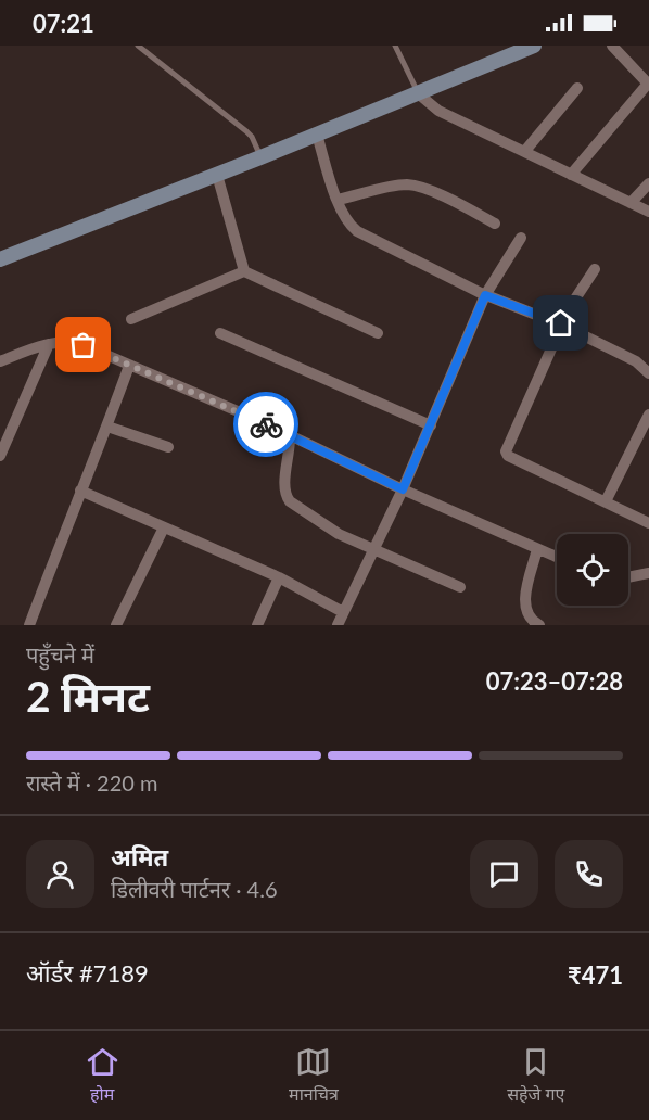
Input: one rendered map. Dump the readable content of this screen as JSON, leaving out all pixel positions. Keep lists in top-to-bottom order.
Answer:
{
  "page": {
    "status": "07:21",
    "heading": ["2 मिनट", "पहुँचने में", "07:23–07:28"],
    "panel": [
      "अमित",
      "डिलीवरी पार्टनर · 4.6",
      "ऑर्डर #7189",
      "₹471"
    ],
    "bar": "रास्ते में · 220 m",
    "tabs": ["होम", "मानचित्र", "सहेजे गए"]
  }
}
